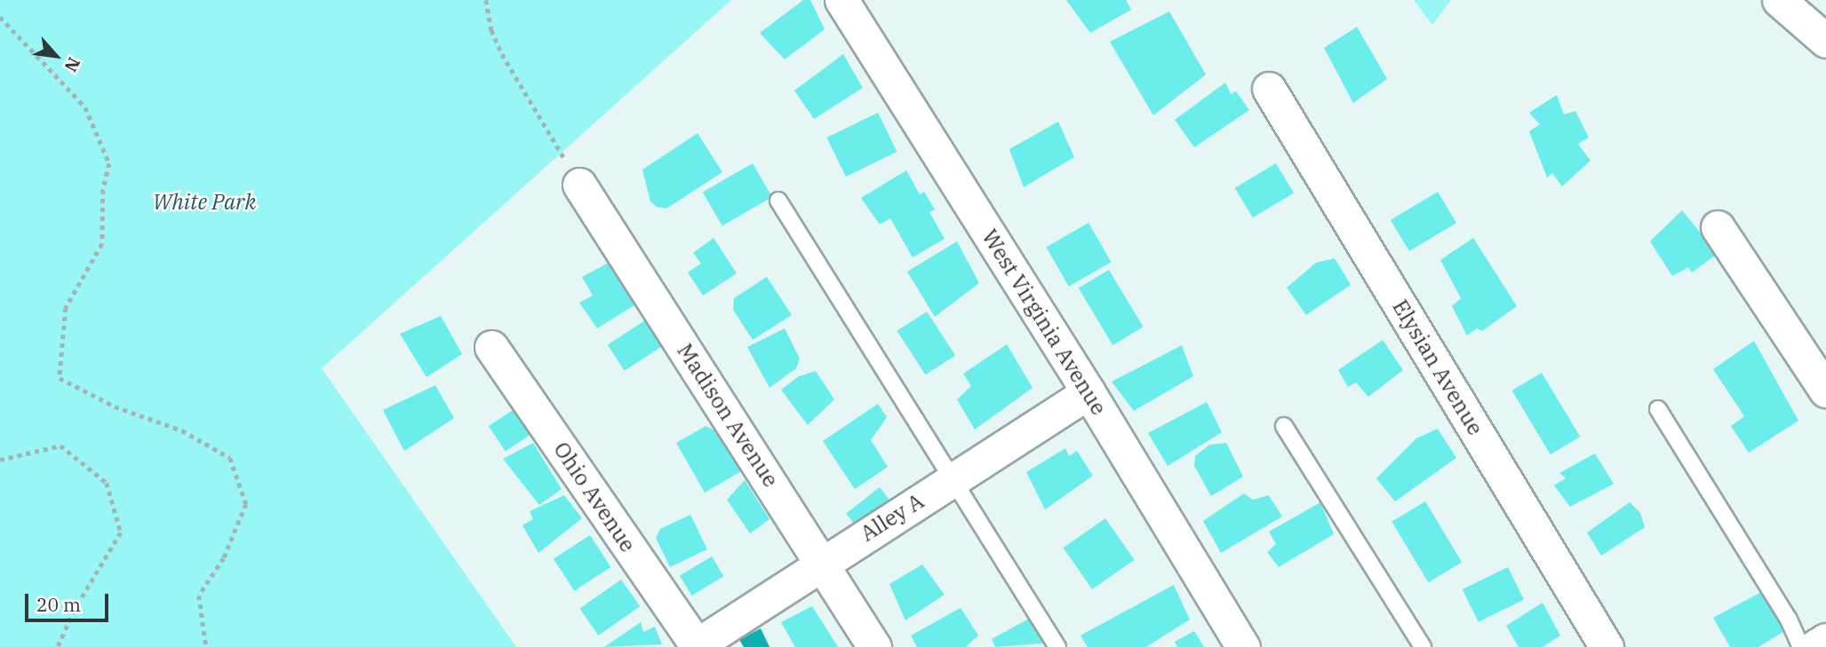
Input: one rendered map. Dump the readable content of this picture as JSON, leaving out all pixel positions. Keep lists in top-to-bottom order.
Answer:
{
  "streets": {
    "street": [
      "West Virginia Avenue",
      "Elysian Avenue",
      "Madison Avenue",
      "Ohio Avenue",
      "Alley A"
    ]
  },
  "crossings": [
    ["West Virginia Avenue", "Alley A"],
    ["Madison Avenue", "Alley A"],
    ["Ohio Avenue", "Alley A"]
  ],
  "parks": ["White Park"],
  "scale_bar": "20 m",
  "north": "bottom right"
}
